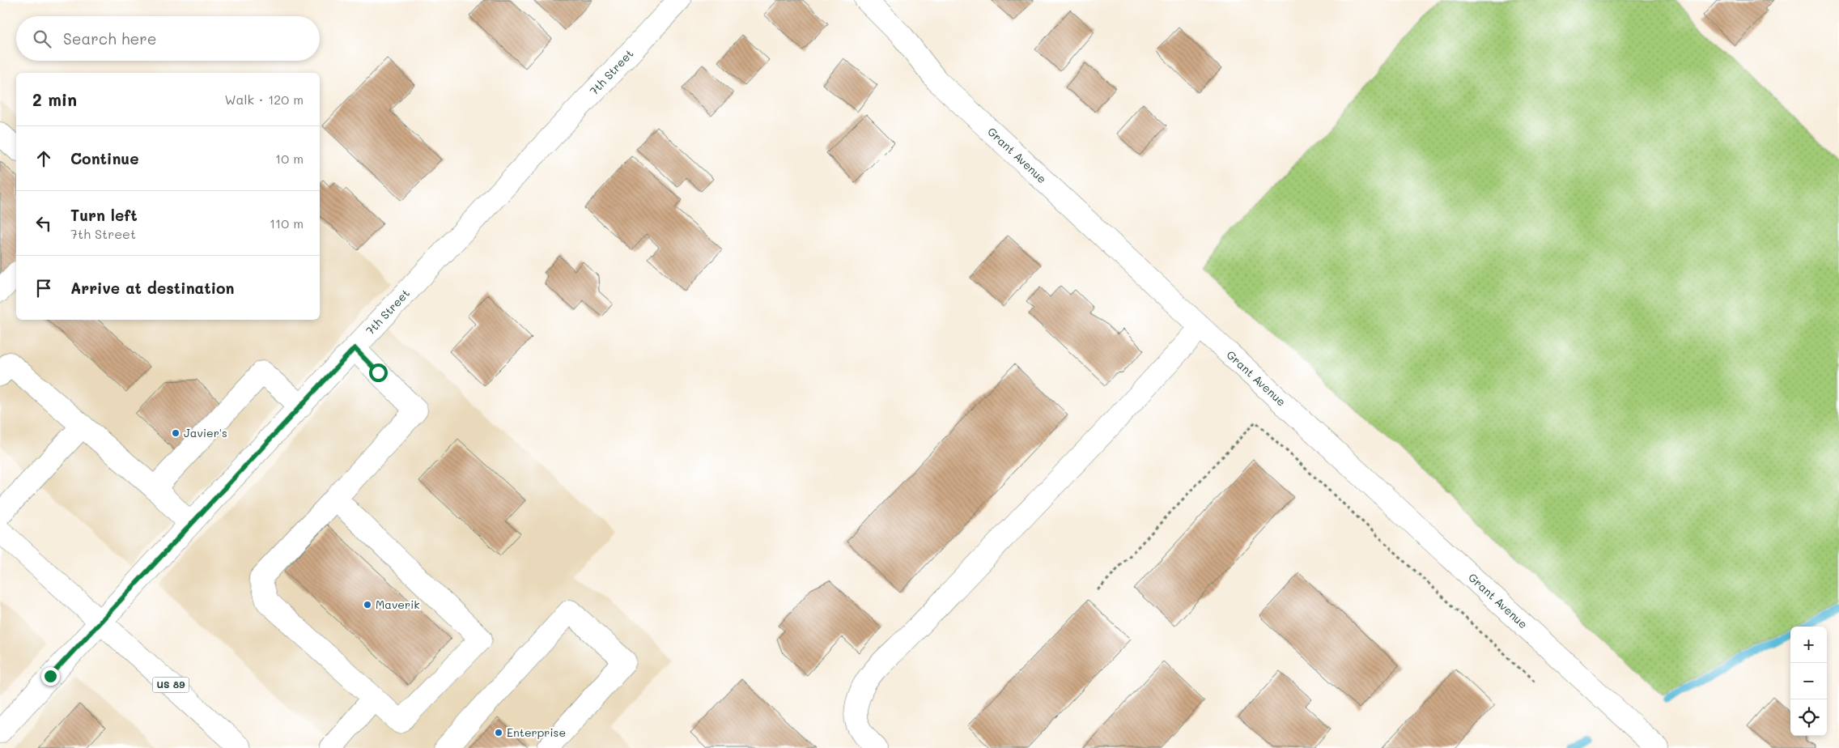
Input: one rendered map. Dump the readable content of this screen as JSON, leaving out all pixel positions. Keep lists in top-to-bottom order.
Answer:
{
  "streets": {
    "street": ["7th Street", "Grant Avenue", "US 89"]
  },
  "crossings": [
    ["7th Street", "US 89"]
  ],
  "places": ["Javier's", "Maverik", "Enterprise"],
  "page": {
    "search": "Search here",
    "heading": ["2 min", "Walk · 120 m"],
    "list": [
      ["Continue", "10 m"],
      ["Turn left", "7th Street", "110 m"],
      "Arrive at destination"
    ],
    "map_buttons": ["+", "−"]
  }
}
